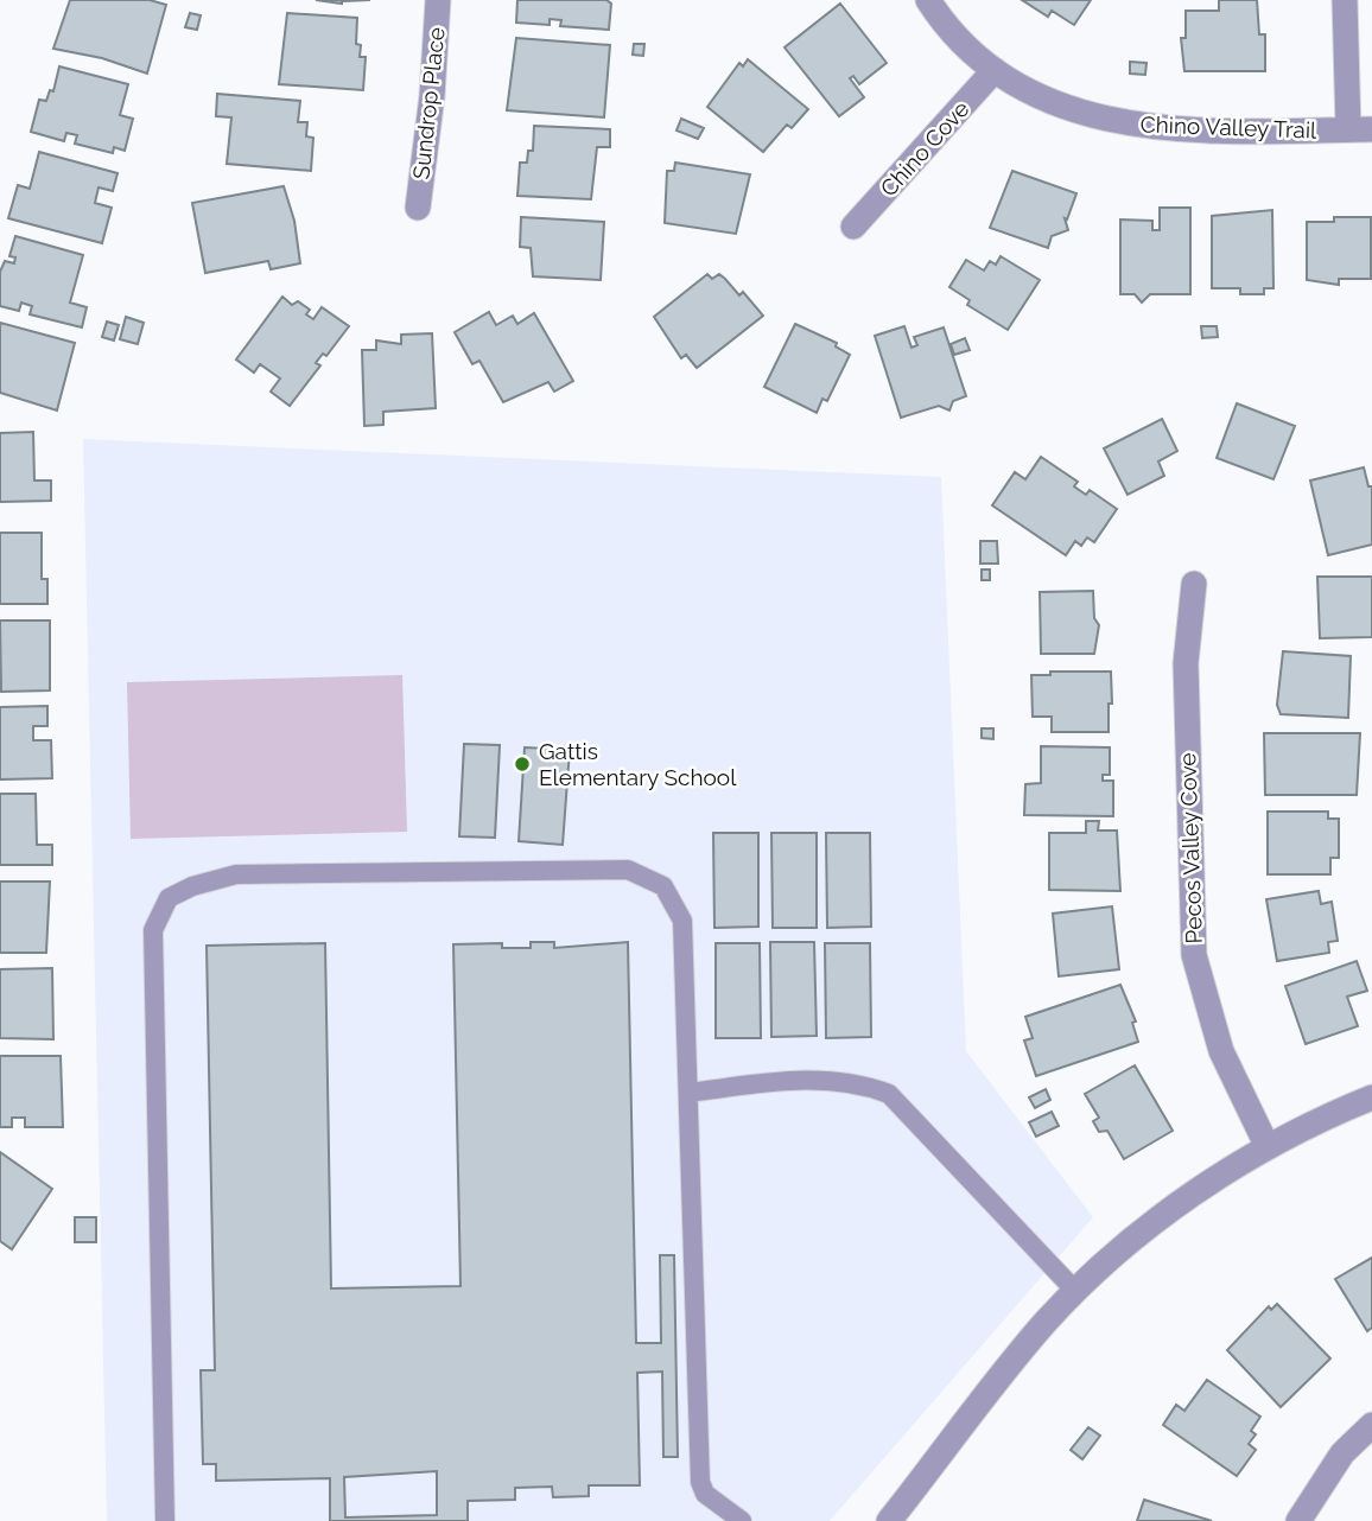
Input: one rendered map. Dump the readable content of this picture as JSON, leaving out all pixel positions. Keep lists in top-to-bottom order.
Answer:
{
  "streets": {
    "street": [
      "Sundrop Place",
      "Chino Valley Trail",
      "Chino Cove",
      "Pecos Valley Cove"
    ]
  },
  "crossings": [
    ["Chino Valley Trail", "Chino Cove"]
  ],
  "places": ["Gattis Elementary School"]
}
